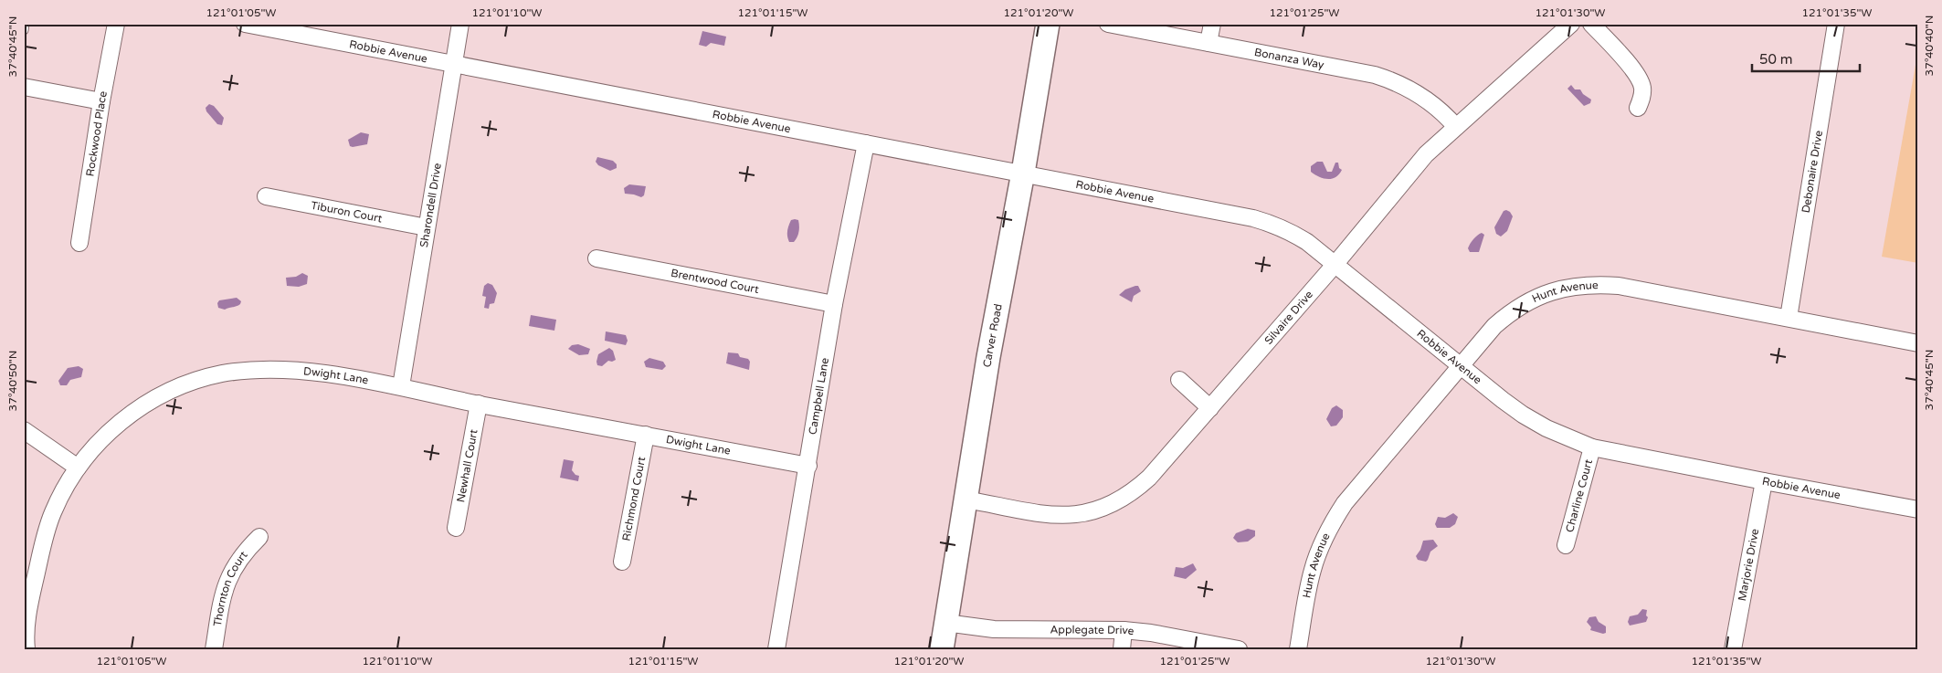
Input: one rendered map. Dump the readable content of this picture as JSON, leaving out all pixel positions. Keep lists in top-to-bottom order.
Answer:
{
  "streets": {
    "street": [
      "Robbie Avenue",
      "Bonanza Way",
      "Rockwood Place",
      "Debonaire Drive",
      "Sharondell Drive",
      "Tiburon Court",
      "Brentwood Court",
      "Hunt Avenue",
      "Silvaire Drive",
      "Carver Road",
      "Dwight Lane",
      "Campbell Lane",
      "Newhall Court",
      "Charline Court",
      "Richmond Court",
      "Marjorie Drive",
      "Thornton Court",
      "Applegate Drive"
    ]
  },
  "crossings": [
    ["Robbie Avenue", "Sharondell Drive"],
    ["Robbie Avenue", "Hunt Avenue"],
    ["Robbie Avenue", "Silvaire Drive"],
    ["Robbie Avenue", "Carver Road"],
    ["Robbie Avenue", "Campbell Lane"],
    ["Robbie Avenue", "Charline Court"],
    ["Robbie Avenue", "Marjorie Drive"],
    ["Bonanza Way", "Silvaire Drive"],
    ["Debonaire Drive", "Hunt Avenue"],
    ["Sharondell Drive", "Tiburon Court"],
    ["Sharondell Drive", "Dwight Lane"],
    ["Brentwood Court", "Campbell Lane"],
    ["Silvaire Drive", "Carver Road"],
    ["Carver Road", "Applegate Drive"],
    ["Dwight Lane", "Campbell Lane"],
    ["Dwight Lane", "Newhall Court"],
    ["Dwight Lane", "Richmond Court"]
  ],
  "scale_bar": "50 m",
  "coordinates": [
    "121°01'05\"W",
    "121°01'10\"W",
    "121°01'15\"W",
    "121°01'20\"W",
    "121°01'25\"W",
    "121°01'30\"W",
    "121°01'35\"W",
    "37°40'40\"N",
    "37°40'45\"N",
    "37°40'50\"N"
  ]
}
